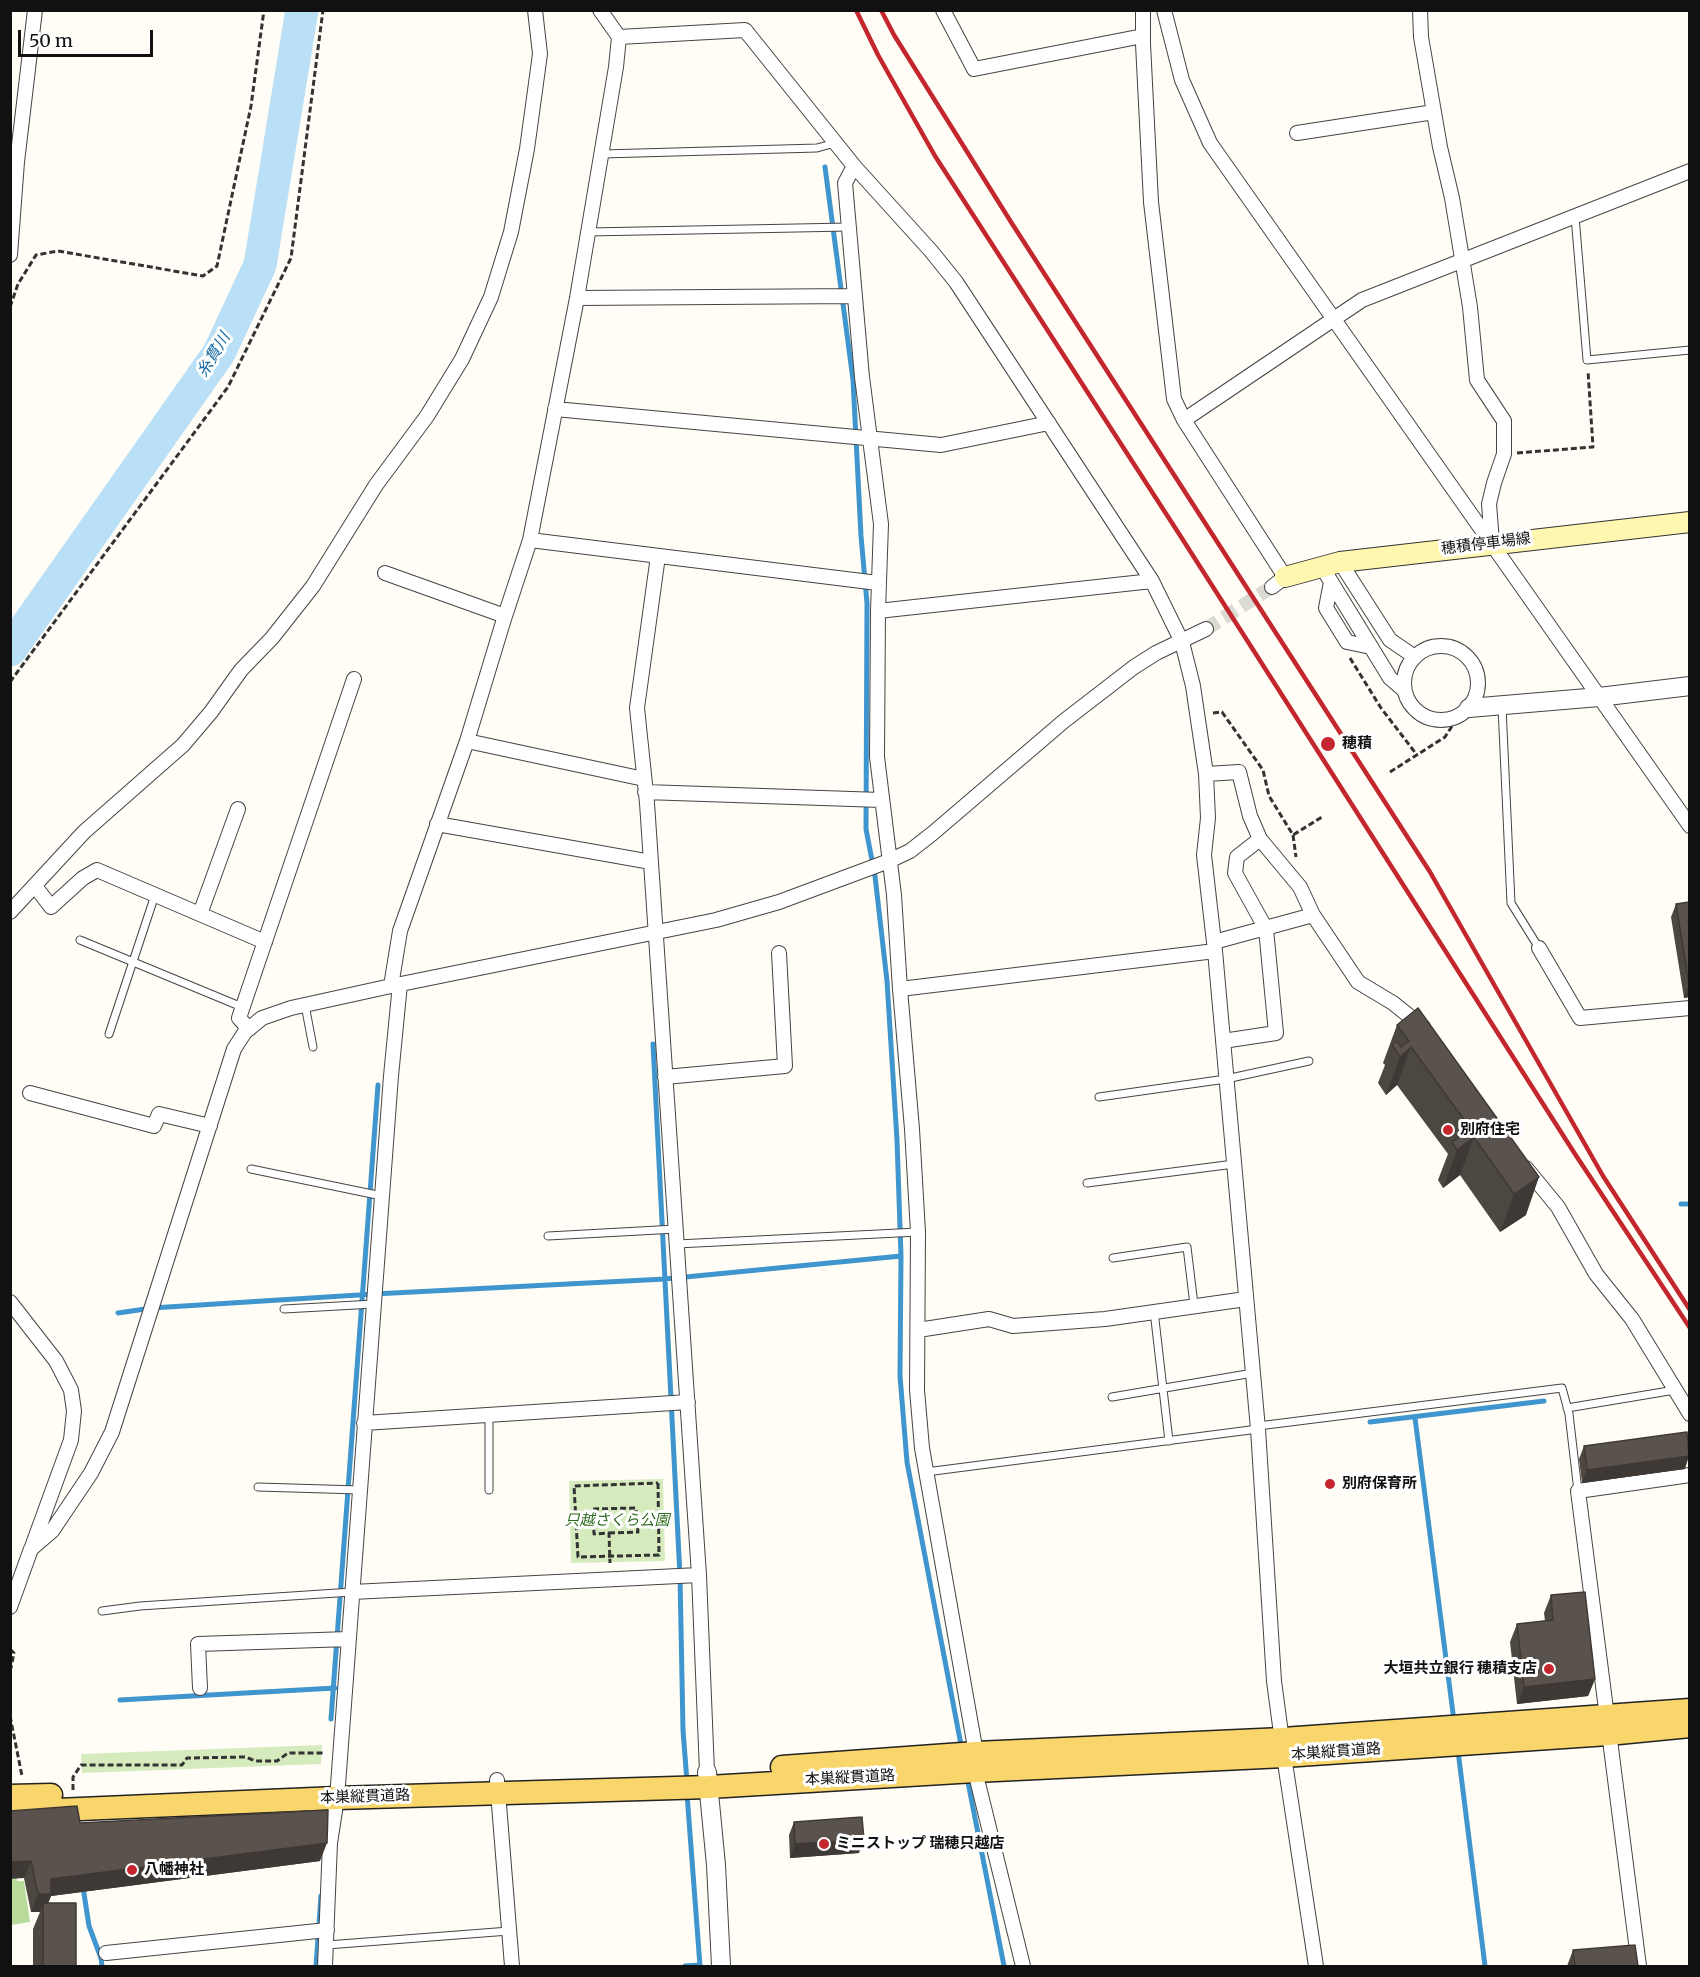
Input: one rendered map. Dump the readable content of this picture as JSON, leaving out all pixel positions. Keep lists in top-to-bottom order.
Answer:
{
  "streets": {
    "main road": ["穂積停車場線", "本巣縦貫道路"]
  },
  "water": ["糸貫川"],
  "parks": ["只越さくら公園"],
  "places": [
    "穂積",
    "別府住宅",
    "別府保育所",
    "大垣共立銀行 穂積支店",
    "ミニストップ 瑞穂只越店",
    "八幡神社"
  ],
  "scale_bar": "50 m"
}
